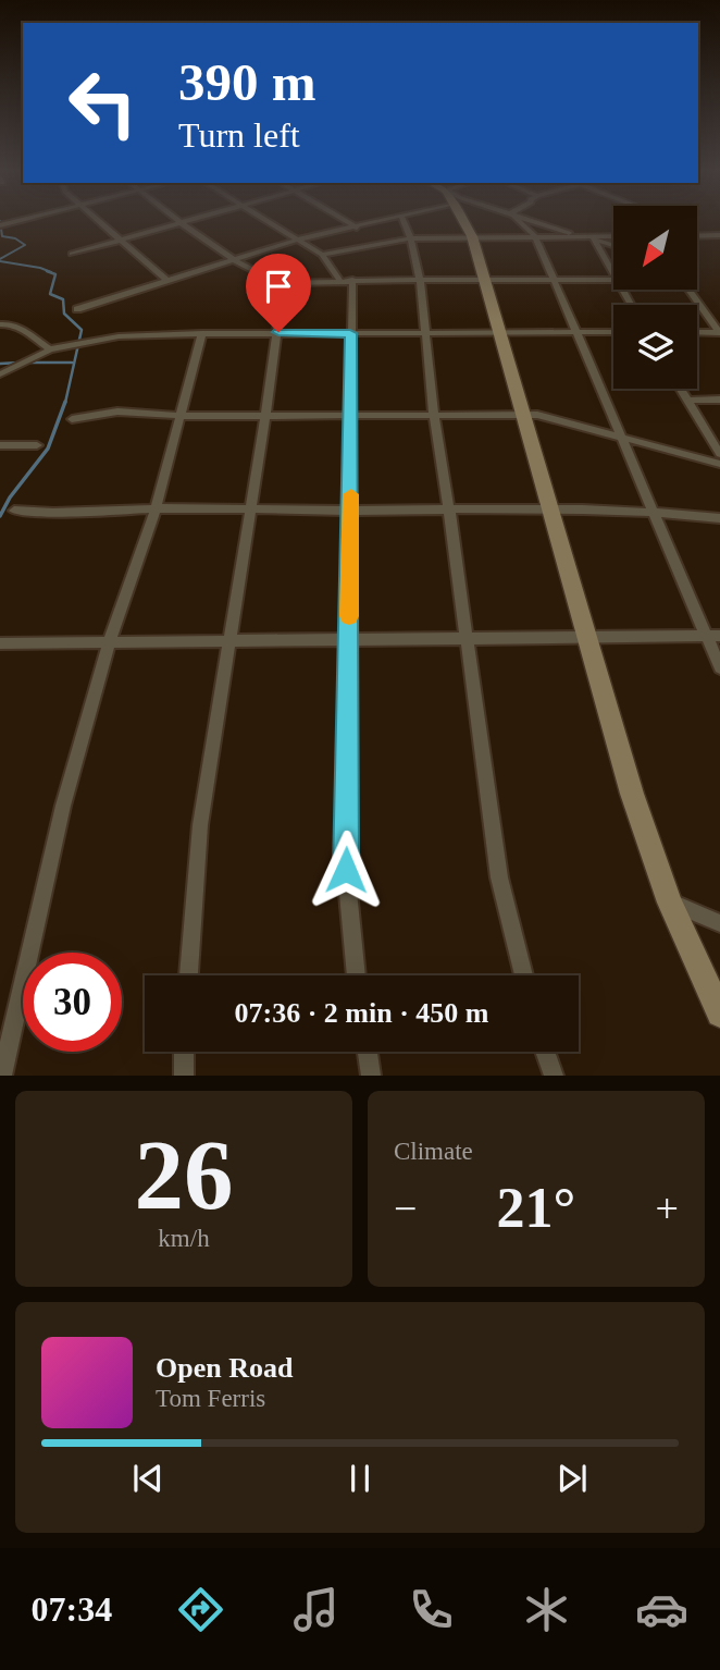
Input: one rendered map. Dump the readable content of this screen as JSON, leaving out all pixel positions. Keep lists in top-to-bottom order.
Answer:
{
  "north": "bottom left",
  "page": {
    "turn": ["390 m", "Turn left"],
    "limit": "30",
    "trip": "07:36 · 2 min · 450 m",
    "tile": [
      ["26", "km/h"],
      "Climate"
    ],
    "heat": ["−", "21°", "+"],
    "song": ["Open Road", "Tom Ferris"],
    "tabs": "07:34"
  }
}
